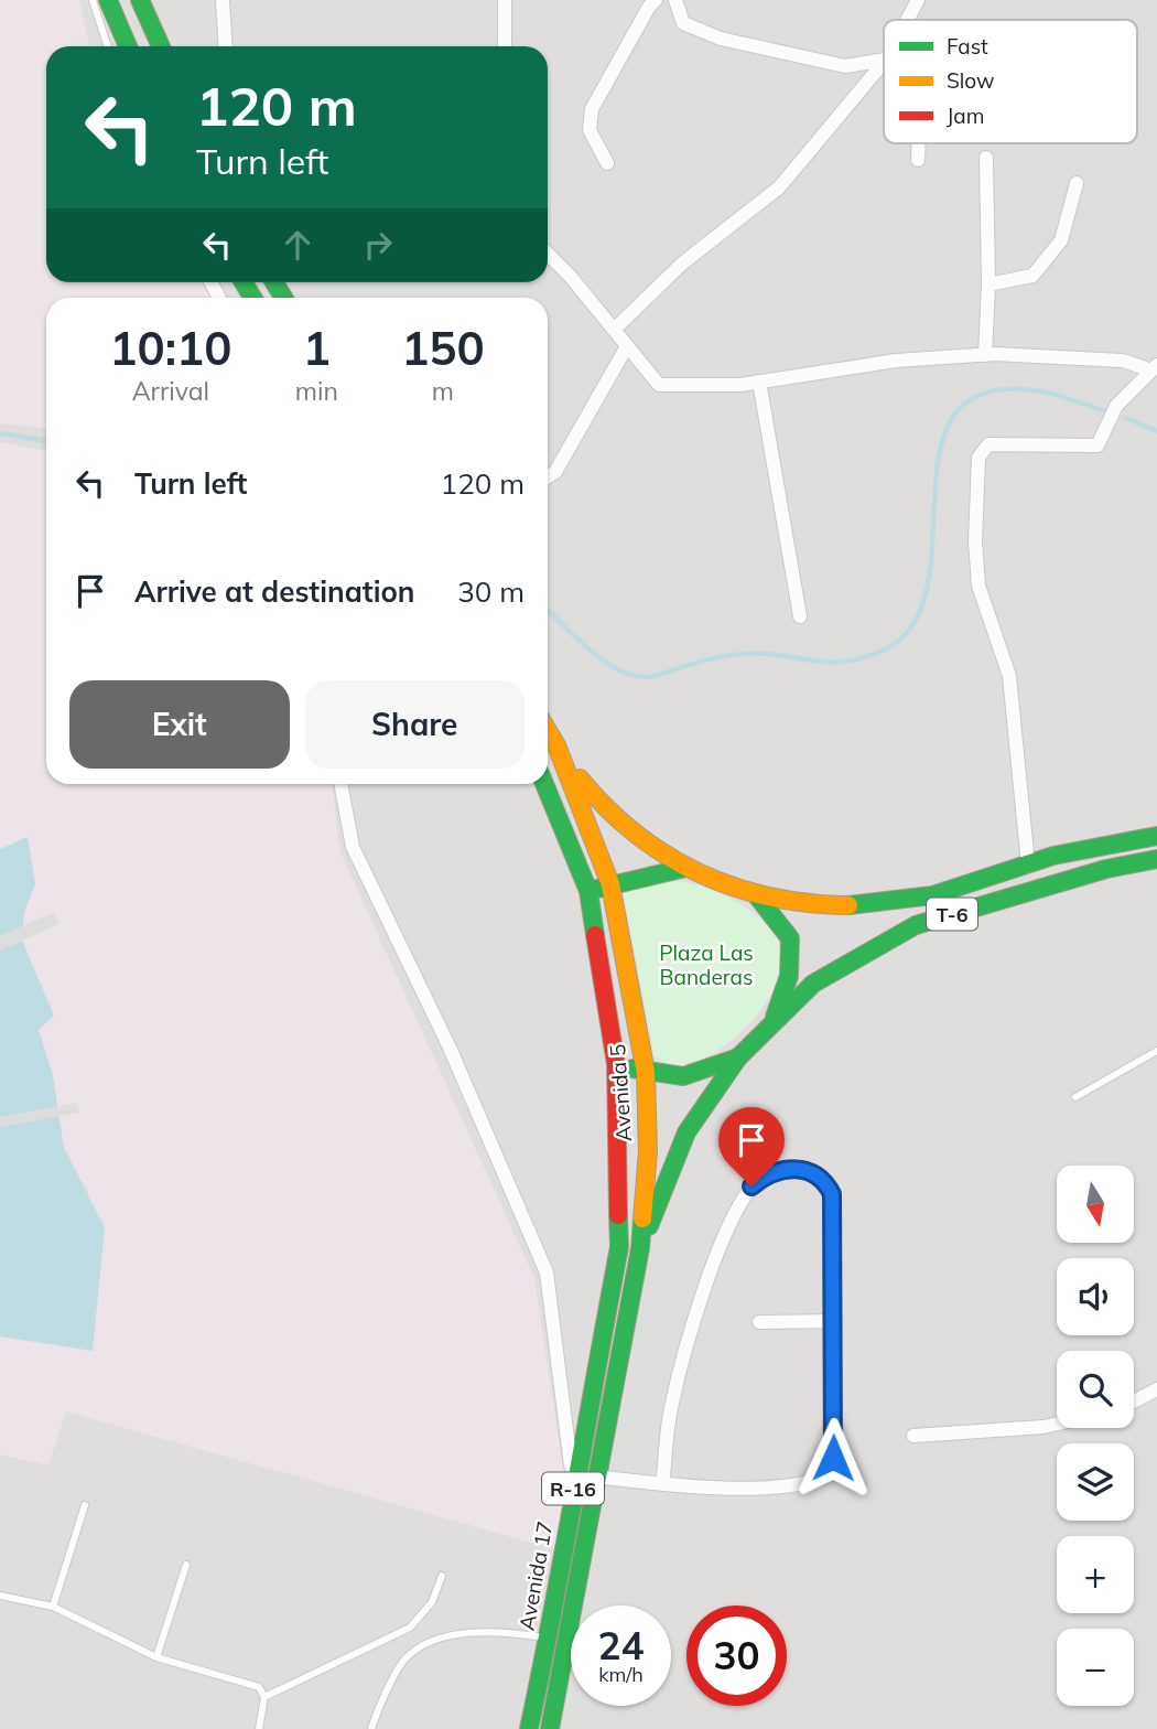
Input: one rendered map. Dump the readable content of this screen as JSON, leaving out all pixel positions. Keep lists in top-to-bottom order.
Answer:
{
  "streets": {
    "main road": [
      "T-6",
      "Avenida 5",
      "R-16",
      "Avenida 17"
    ]
  },
  "crossings": [
    ["T-6", "Avenida 5"],
    ["Avenida 5", "Avenida 17"]
  ],
  "parks": ["Plaza Las Banderas"],
  "legend": ["Fast", "Slow", "Jam"],
  "north": "bottom",
  "page": {
    "turn": ["120 m", "Turn left"],
    "eta": [
      "10:10",
      "Arrival",
      "1",
      "min",
      "150",
      "m"
    ],
    "list": [
      {
        "name": "Turn left",
        "value": "120 m"
      },
      {
        "name": "Arrive at destination",
        "value": "30 m"
      }
    ],
    "buttons": ["Exit", "Share"],
    "map_buttons": ["+", "−"],
    "speed": "24 km/h",
    "limit": "30"
  }
}
